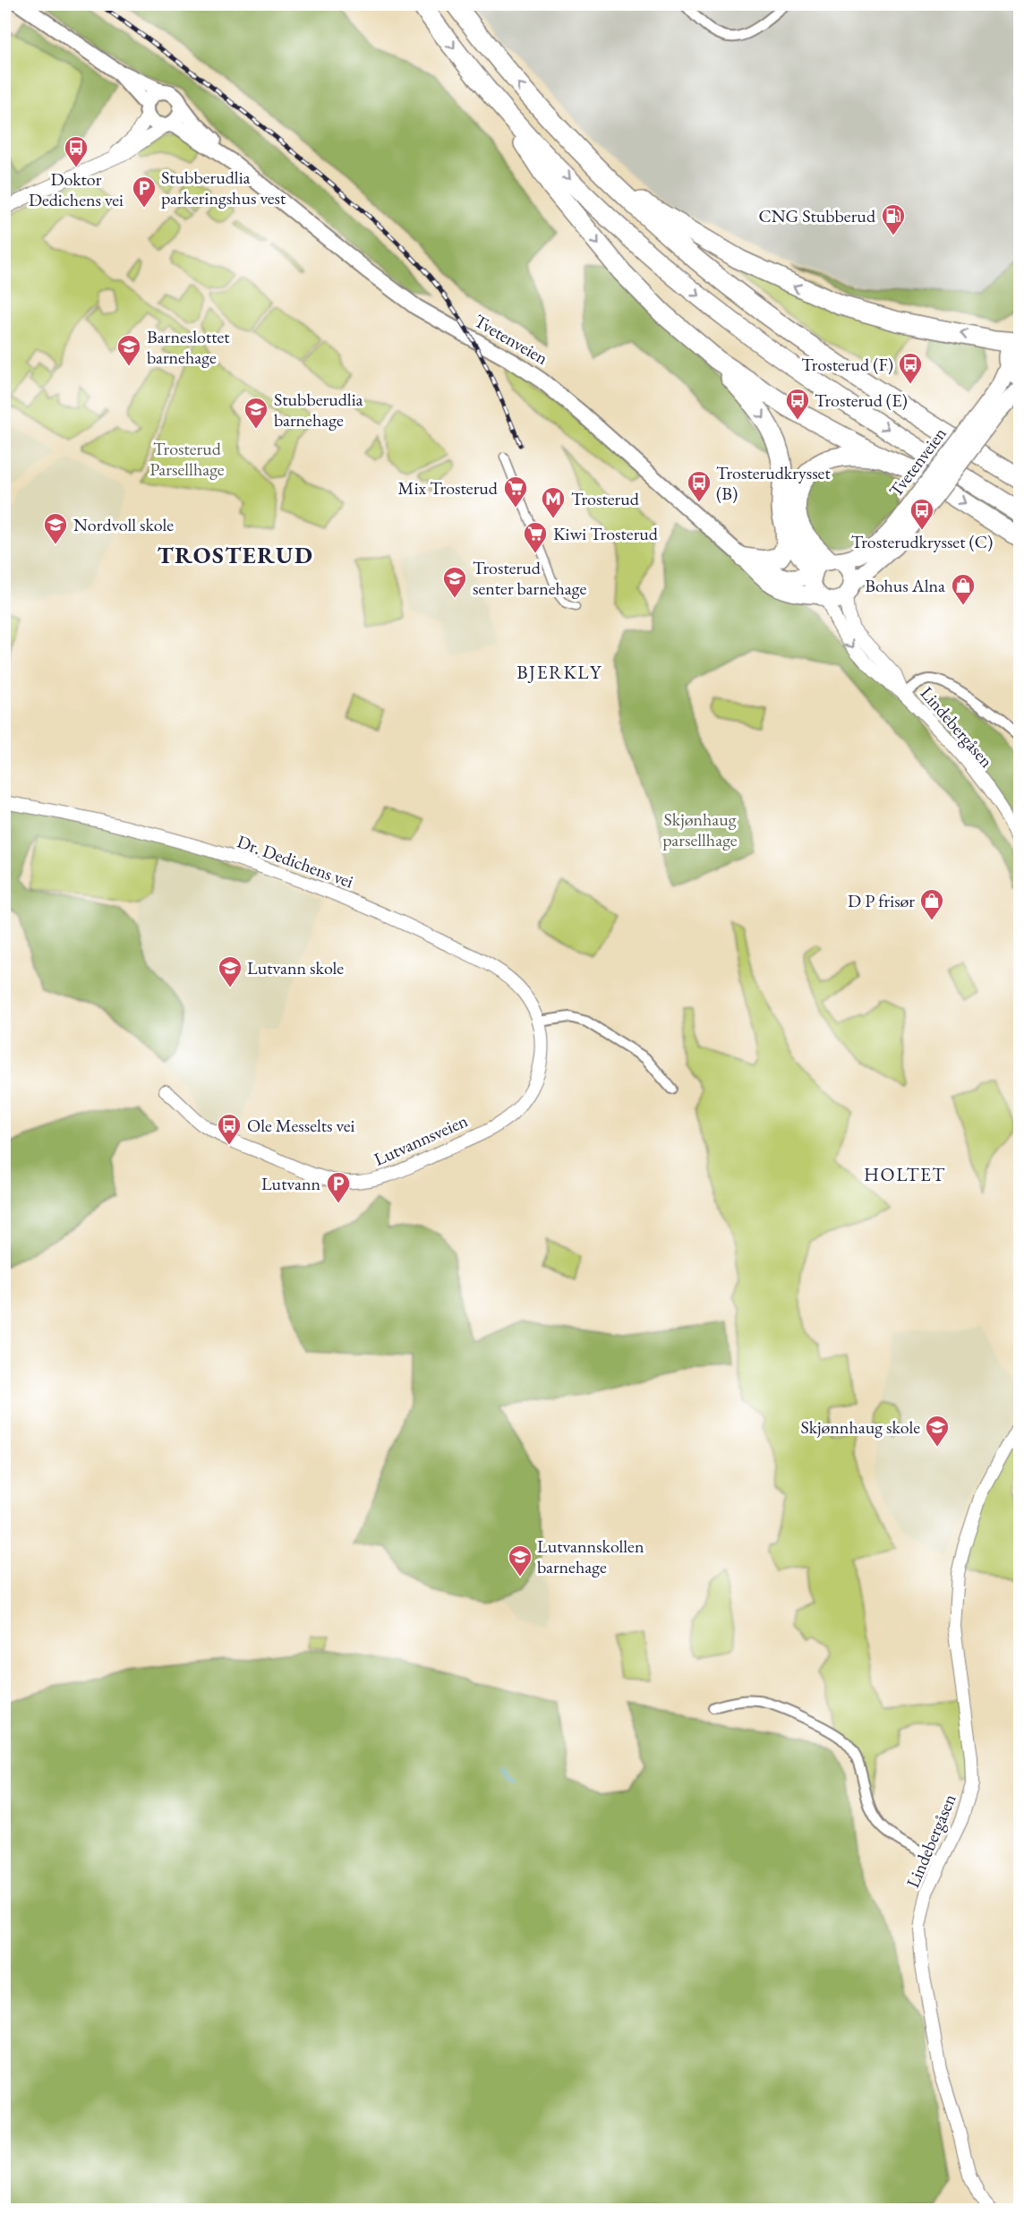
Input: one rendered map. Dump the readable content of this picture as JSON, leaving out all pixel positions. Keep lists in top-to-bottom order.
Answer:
{
  "streets": {
    "highway": ["Tvetenveien"],
    "street": ["Lindebergåsen", "Dr. Dedichens vei", "Lutvannsveien"]
  },
  "crossings": [
    ["Tvetenveien", "Lindebergåsen"],
    ["Dr. Dedichens vei", "Lutvannsveien"]
  ],
  "districts": ["TROSTERUD", "BJERKLY", "HOLTET"],
  "parks": ["Trosterud Parsellhage", "Skjønhaug parsellhage"],
  "places": {
    "bus stop": [
      "Doktor Dedichens vei",
      "Trosterud (F)",
      "Trosterud (E)",
      "Trosterudkrysset (B)",
      "Trosterudkrysset (C)",
      "Ole Messelts vei"
    ],
    "parking": ["Stubberudlia parkeringshus vest", "Lutvann"],
    "fuel station": ["CNG Stubberud"],
    "school or university": [
      "Barneslottet barnehage",
      "Stubberudlia barnehage",
      "Nordvoll skole",
      "Trosterud senter barnehage",
      "Lutvann skole",
      "Skjønnhaug skole",
      "Lutvannskollen barnehage"
    ],
    "supermarket": ["Mix Trosterud", "Kiwi Trosterud"],
    "metro station": ["Trosterud"],
    "shop": ["Bohus Alna", "D P frisør"]
  }
}
